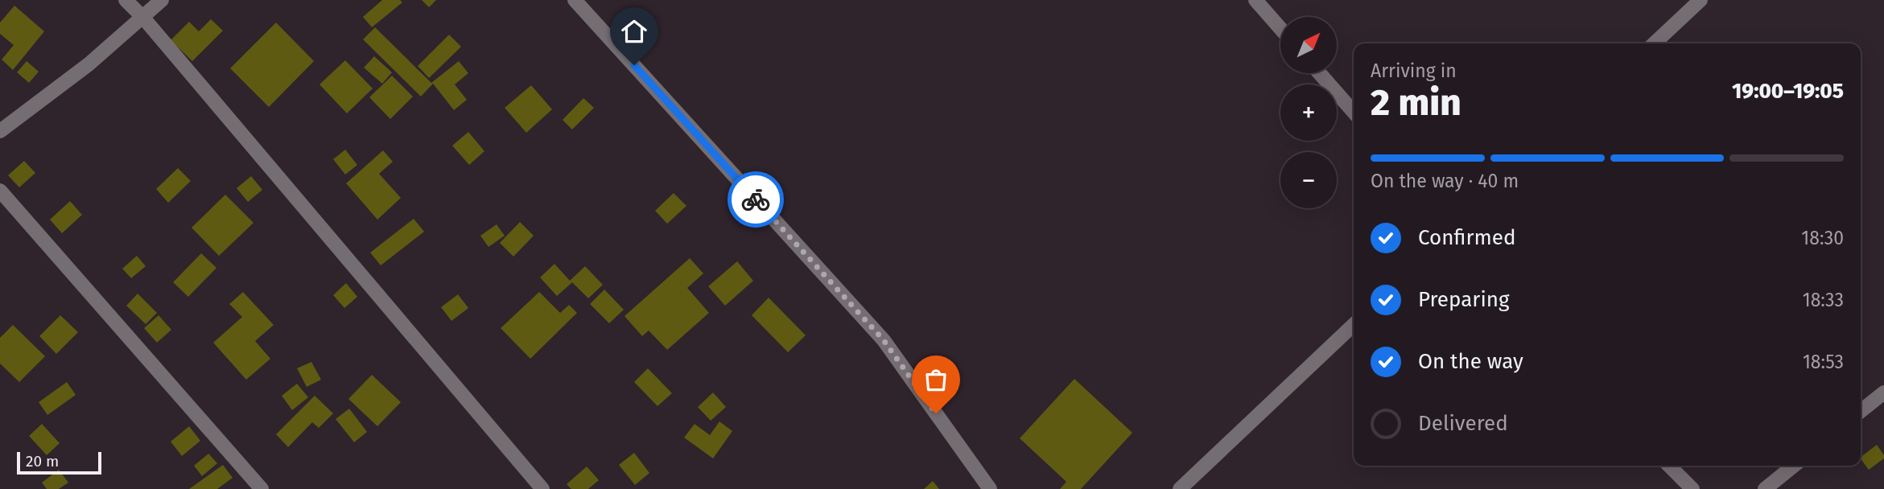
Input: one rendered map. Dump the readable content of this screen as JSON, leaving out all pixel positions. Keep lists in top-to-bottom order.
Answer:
{
  "scale_bar": "20 m",
  "north": "top right",
  "page": {
    "map_buttons": ["+", "−"],
    "heading": ["2 min", "Arriving in", "19:00–19:05"],
    "bar": "On the way · 40 m",
    "list": [
      ["Confirmed", "18:30"],
      ["Preparing", "18:33"],
      ["On the way", "18:53"],
      "Delivered"
    ],
    "scale": "20 m"
  }
}
